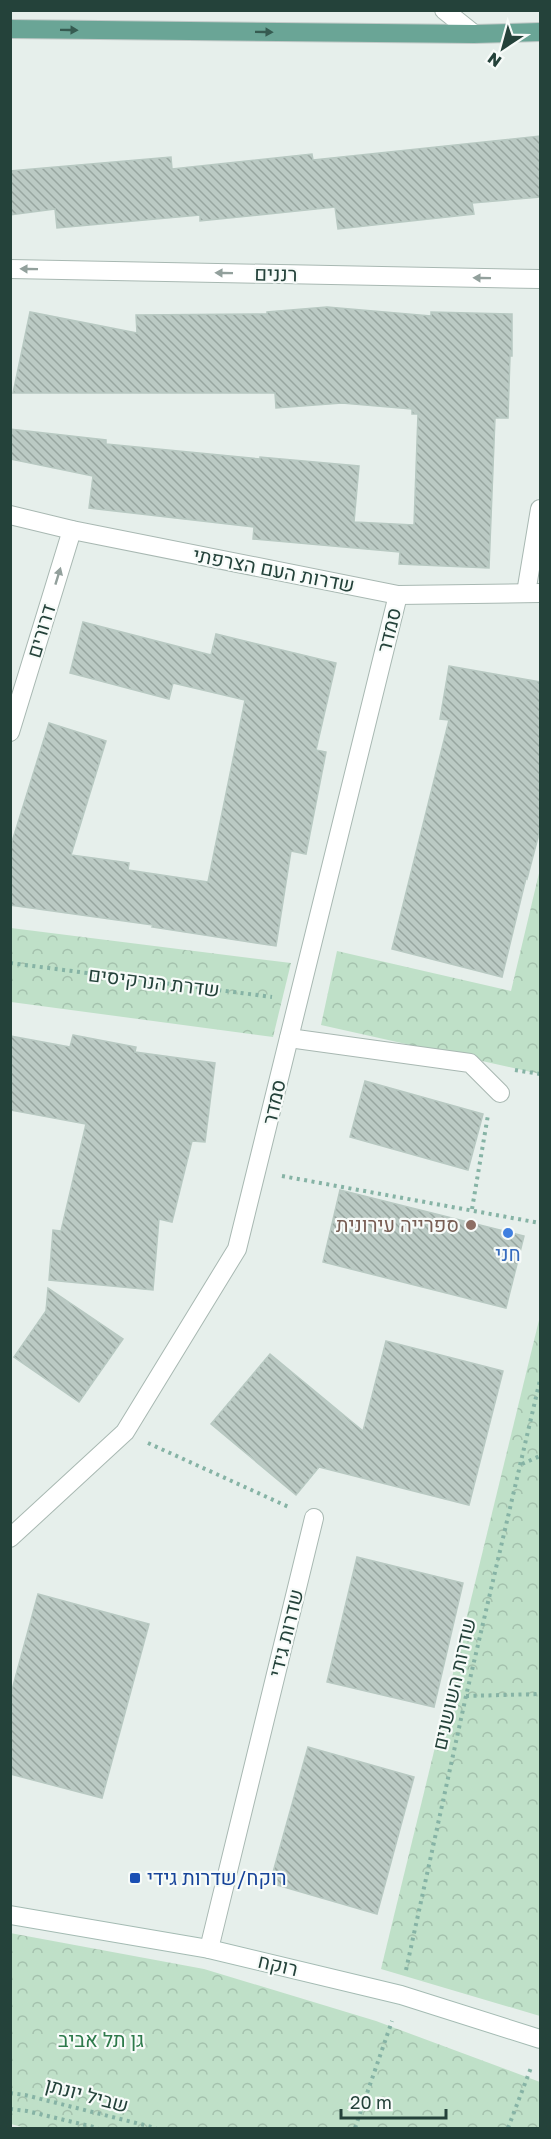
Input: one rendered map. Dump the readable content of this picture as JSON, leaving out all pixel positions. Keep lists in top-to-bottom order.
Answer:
{
  "streets": {
    "street": [
      "רננים",
      "שדרות העם הצרפתי",
      "סמדר",
      "דרורים",
      "שדרות גידי",
      "רוקח"
    ],
    "path": ["שדרת הנרקיסים", "שדרות השושנים", "שביל יונתן"]
  },
  "crossings": [
    ["שדרות העם הצרפתי", "סמדר"],
    ["שדרות העם הצרפתי", "דרורים"],
    ["סמדר", "שדרת הנרקיסים"],
    ["שדרות גידי", "רוקח"],
    ["שדרות השושנים", "רוקח"]
  ],
  "one_way": ["רננים", "דרורים"],
  "parks": ["גן תל אביב"],
  "places": {
    "other": ["ספרייה עירונית", "חני"],
    "transit": ["רוקח/שדרות גידי"]
  },
  "scale_bar": "20 m",
  "north": "bottom left"
}
